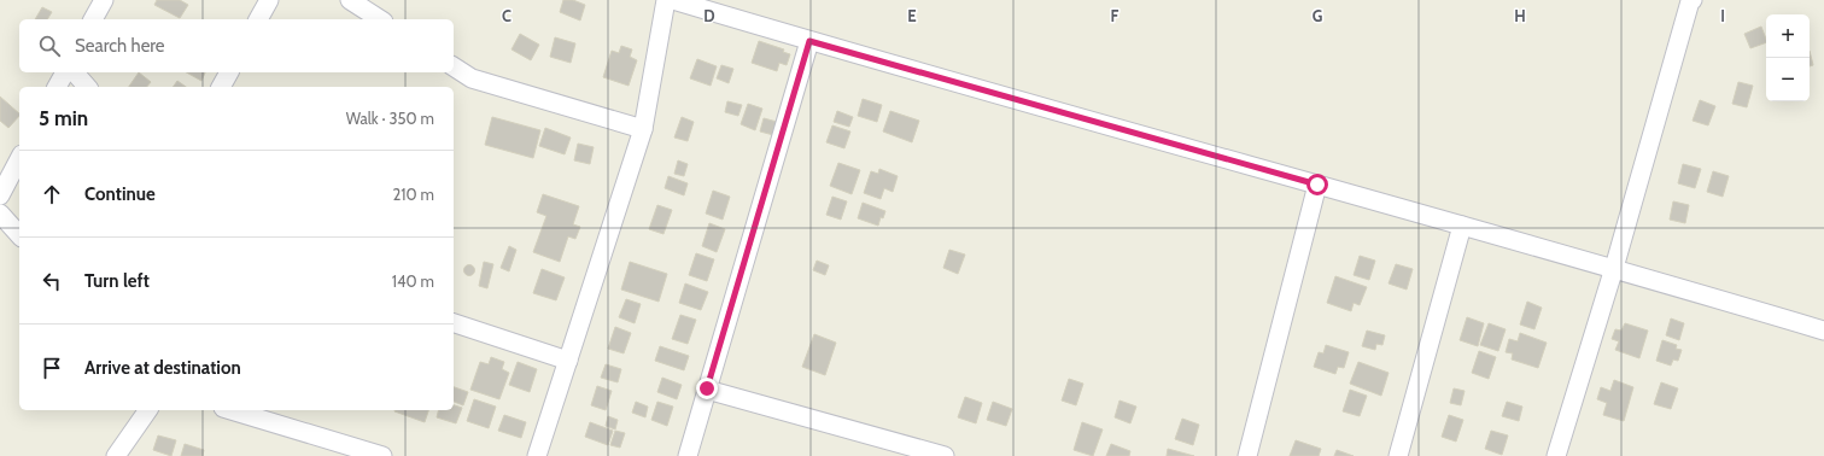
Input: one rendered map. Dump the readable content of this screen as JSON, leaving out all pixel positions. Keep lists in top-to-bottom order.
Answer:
{
  "page": {
    "map_buttons": ["+", "−"],
    "search": "Search here",
    "heading": ["5 min", "Walk · 350 m"],
    "list": [
      ["Continue", "210 m"],
      ["Turn left", "140 m"],
      "Arrive at destination"
    ]
  },
  "grid": {
    "columns": [
      "C",
      "D",
      "E",
      "F",
      "G",
      "H",
      "I"
    ]
  }
}
